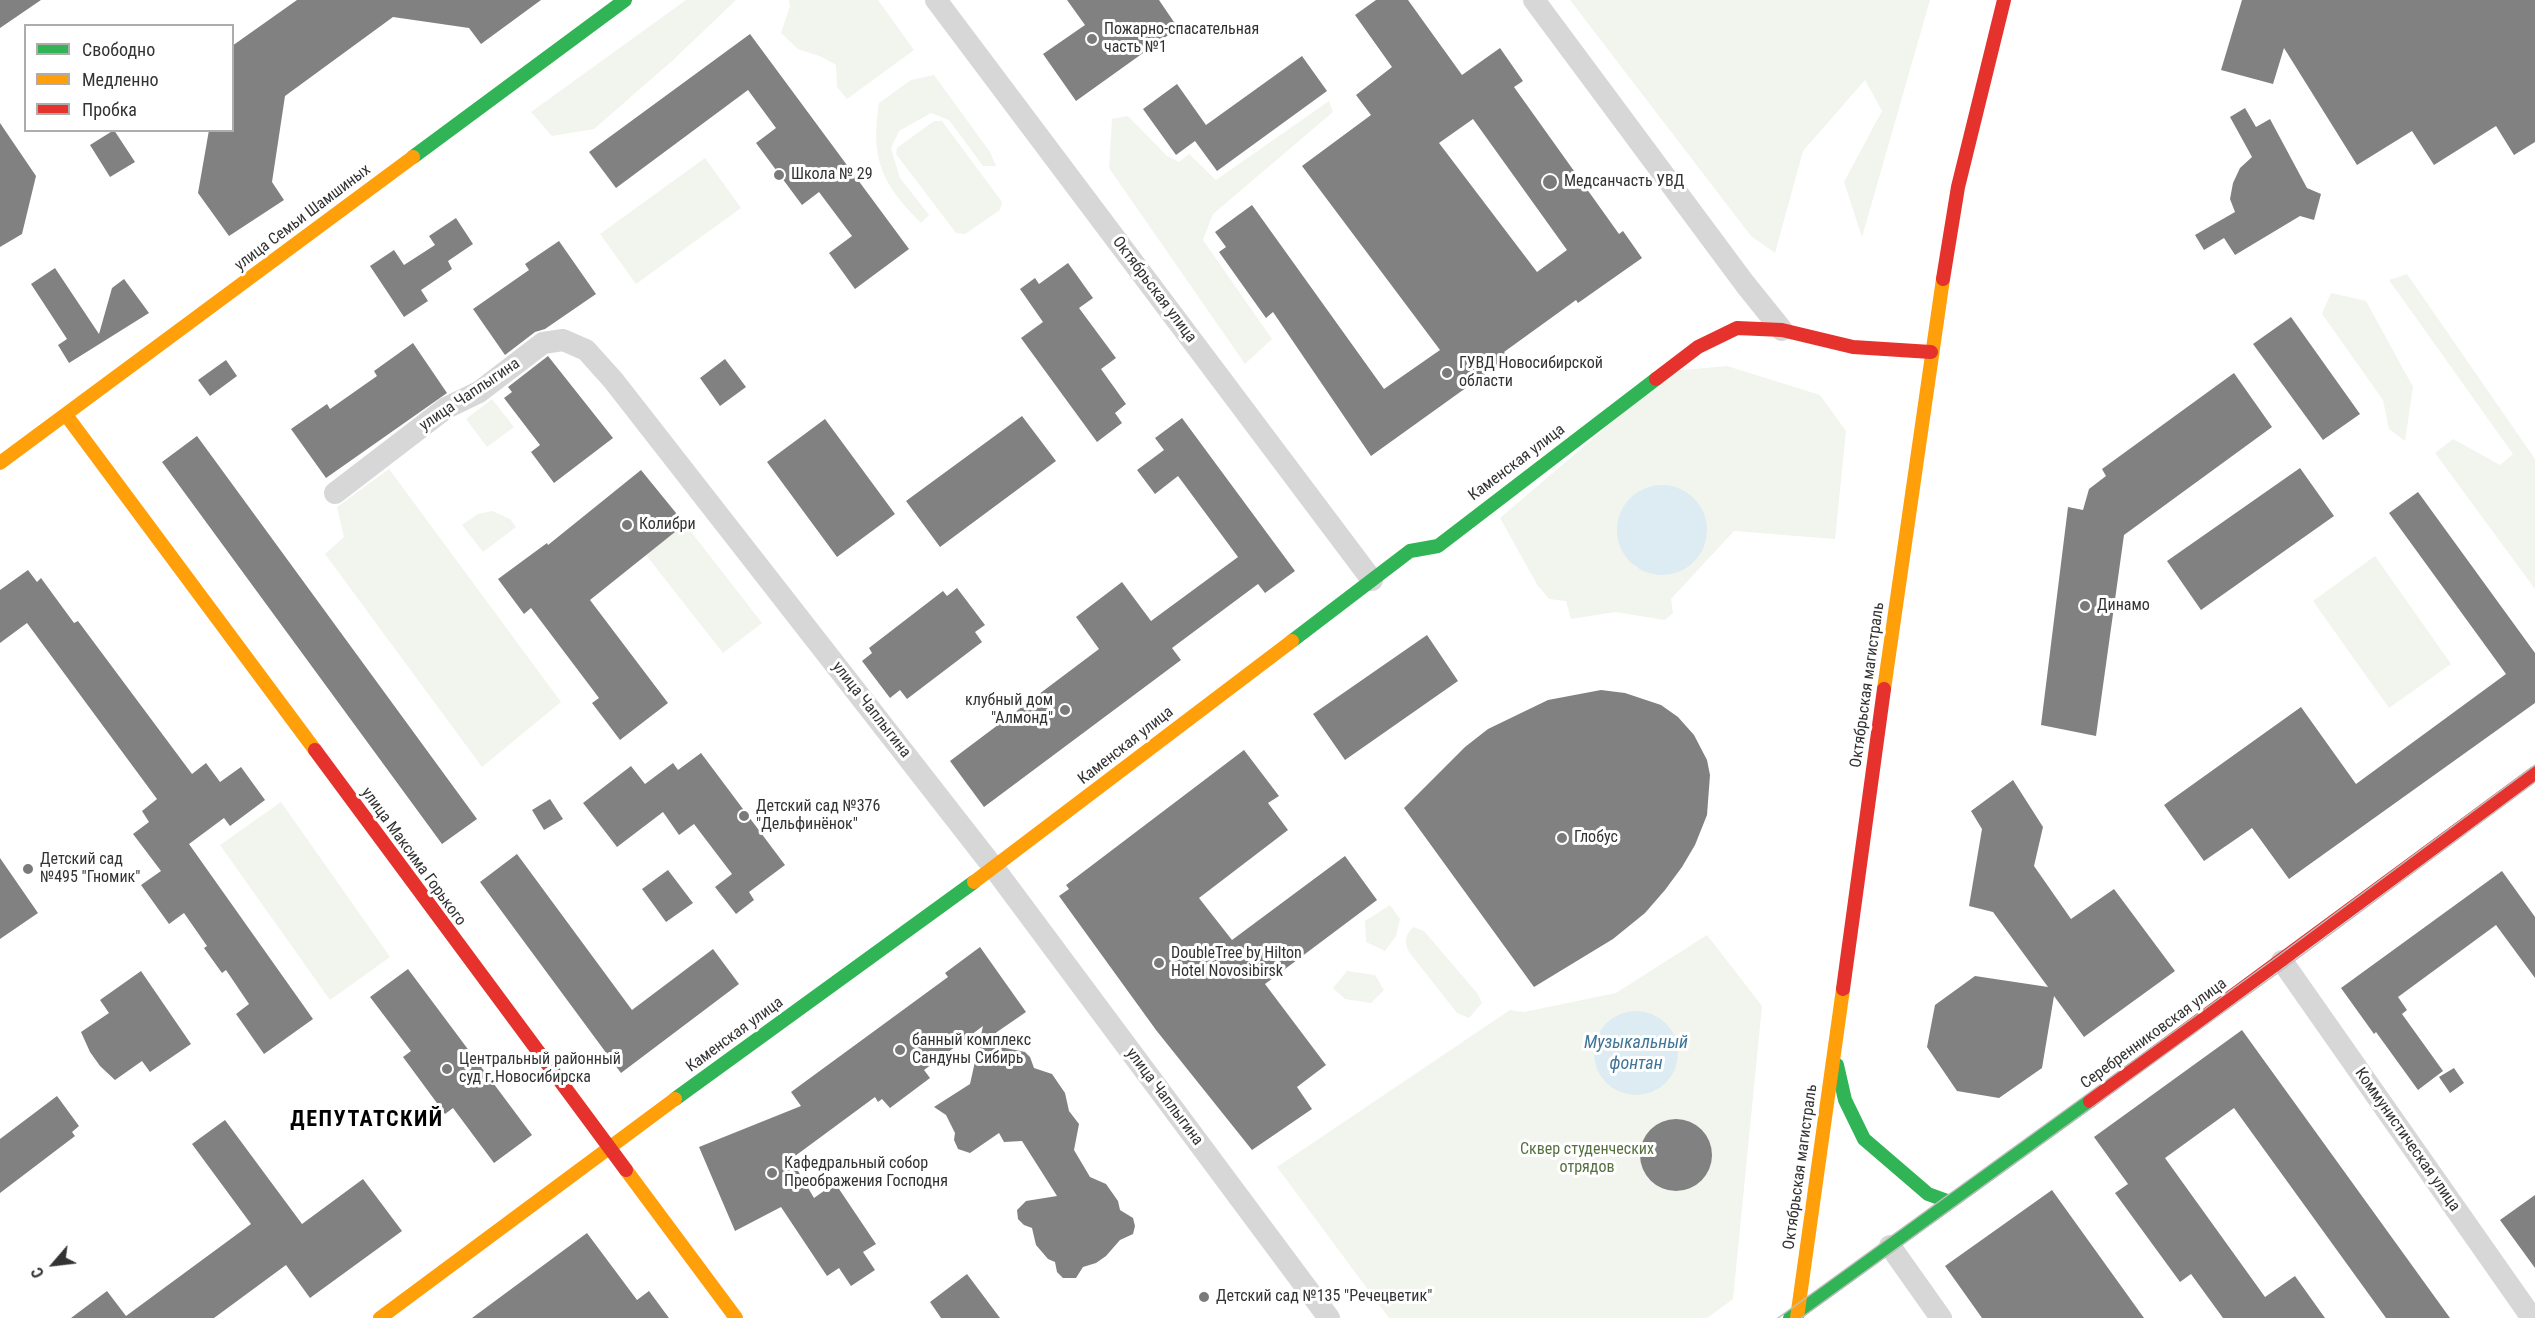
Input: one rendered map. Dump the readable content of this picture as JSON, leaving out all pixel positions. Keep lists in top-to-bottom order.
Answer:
{
  "streets": {
    "street": [
      "улица Семьи Шамшиных",
      "Октябрьская улица",
      "улица Чаплыгина",
      "Каменская улица",
      "Октябрьская магистраль",
      "улица Максима Горького",
      "Серебренниковская улица",
      "Коммунистическая улица"
    ]
  },
  "crossings": [
    ["улица Семьи Шамшиных", "улица Максима Горького"],
    ["Октябрьская улица", "Каменская улица"],
    ["улица Чаплыгина", "Каменская улица"],
    ["Каменская улица", "Октябрьская магистраль"],
    ["Каменская улица", "улица Максима Горького"],
    ["Октябрьская магистраль", "Серебренниковская улица"],
    ["Серебренниковская улица", "Коммунистическая улица"]
  ],
  "districts": ["ДЕПУТАТСКИЙ"],
  "water": ["Музыкальный фонтан"],
  "parks": ["Сквер студенческих отрядов"],
  "places": [
    "Пожарно-спасательная часть №1",
    "Школа № 29",
    "Медсанчасть УВД",
    "ГУВД Новосибирской области",
    "Колибри",
    "Динамо",
    "клубный дом \"Алмонд\"",
    "Детский сад №376 \"Дельфинёнок\"",
    "Глобус",
    "Детский сад №495 \"Гномик\"",
    "DoubleTree by Hilton Hotel Novosibirsk",
    "банный комплекс Сандуны Сибирь",
    "Центральный районный суд г.Новосибирска",
    "Кафедральный собор Преображения Господня",
    "Детский сад №135 \"Речецветик\""
  ],
  "legend": ["Свободно", "Медленно", "Пробка"],
  "north": "bottom left"
}
